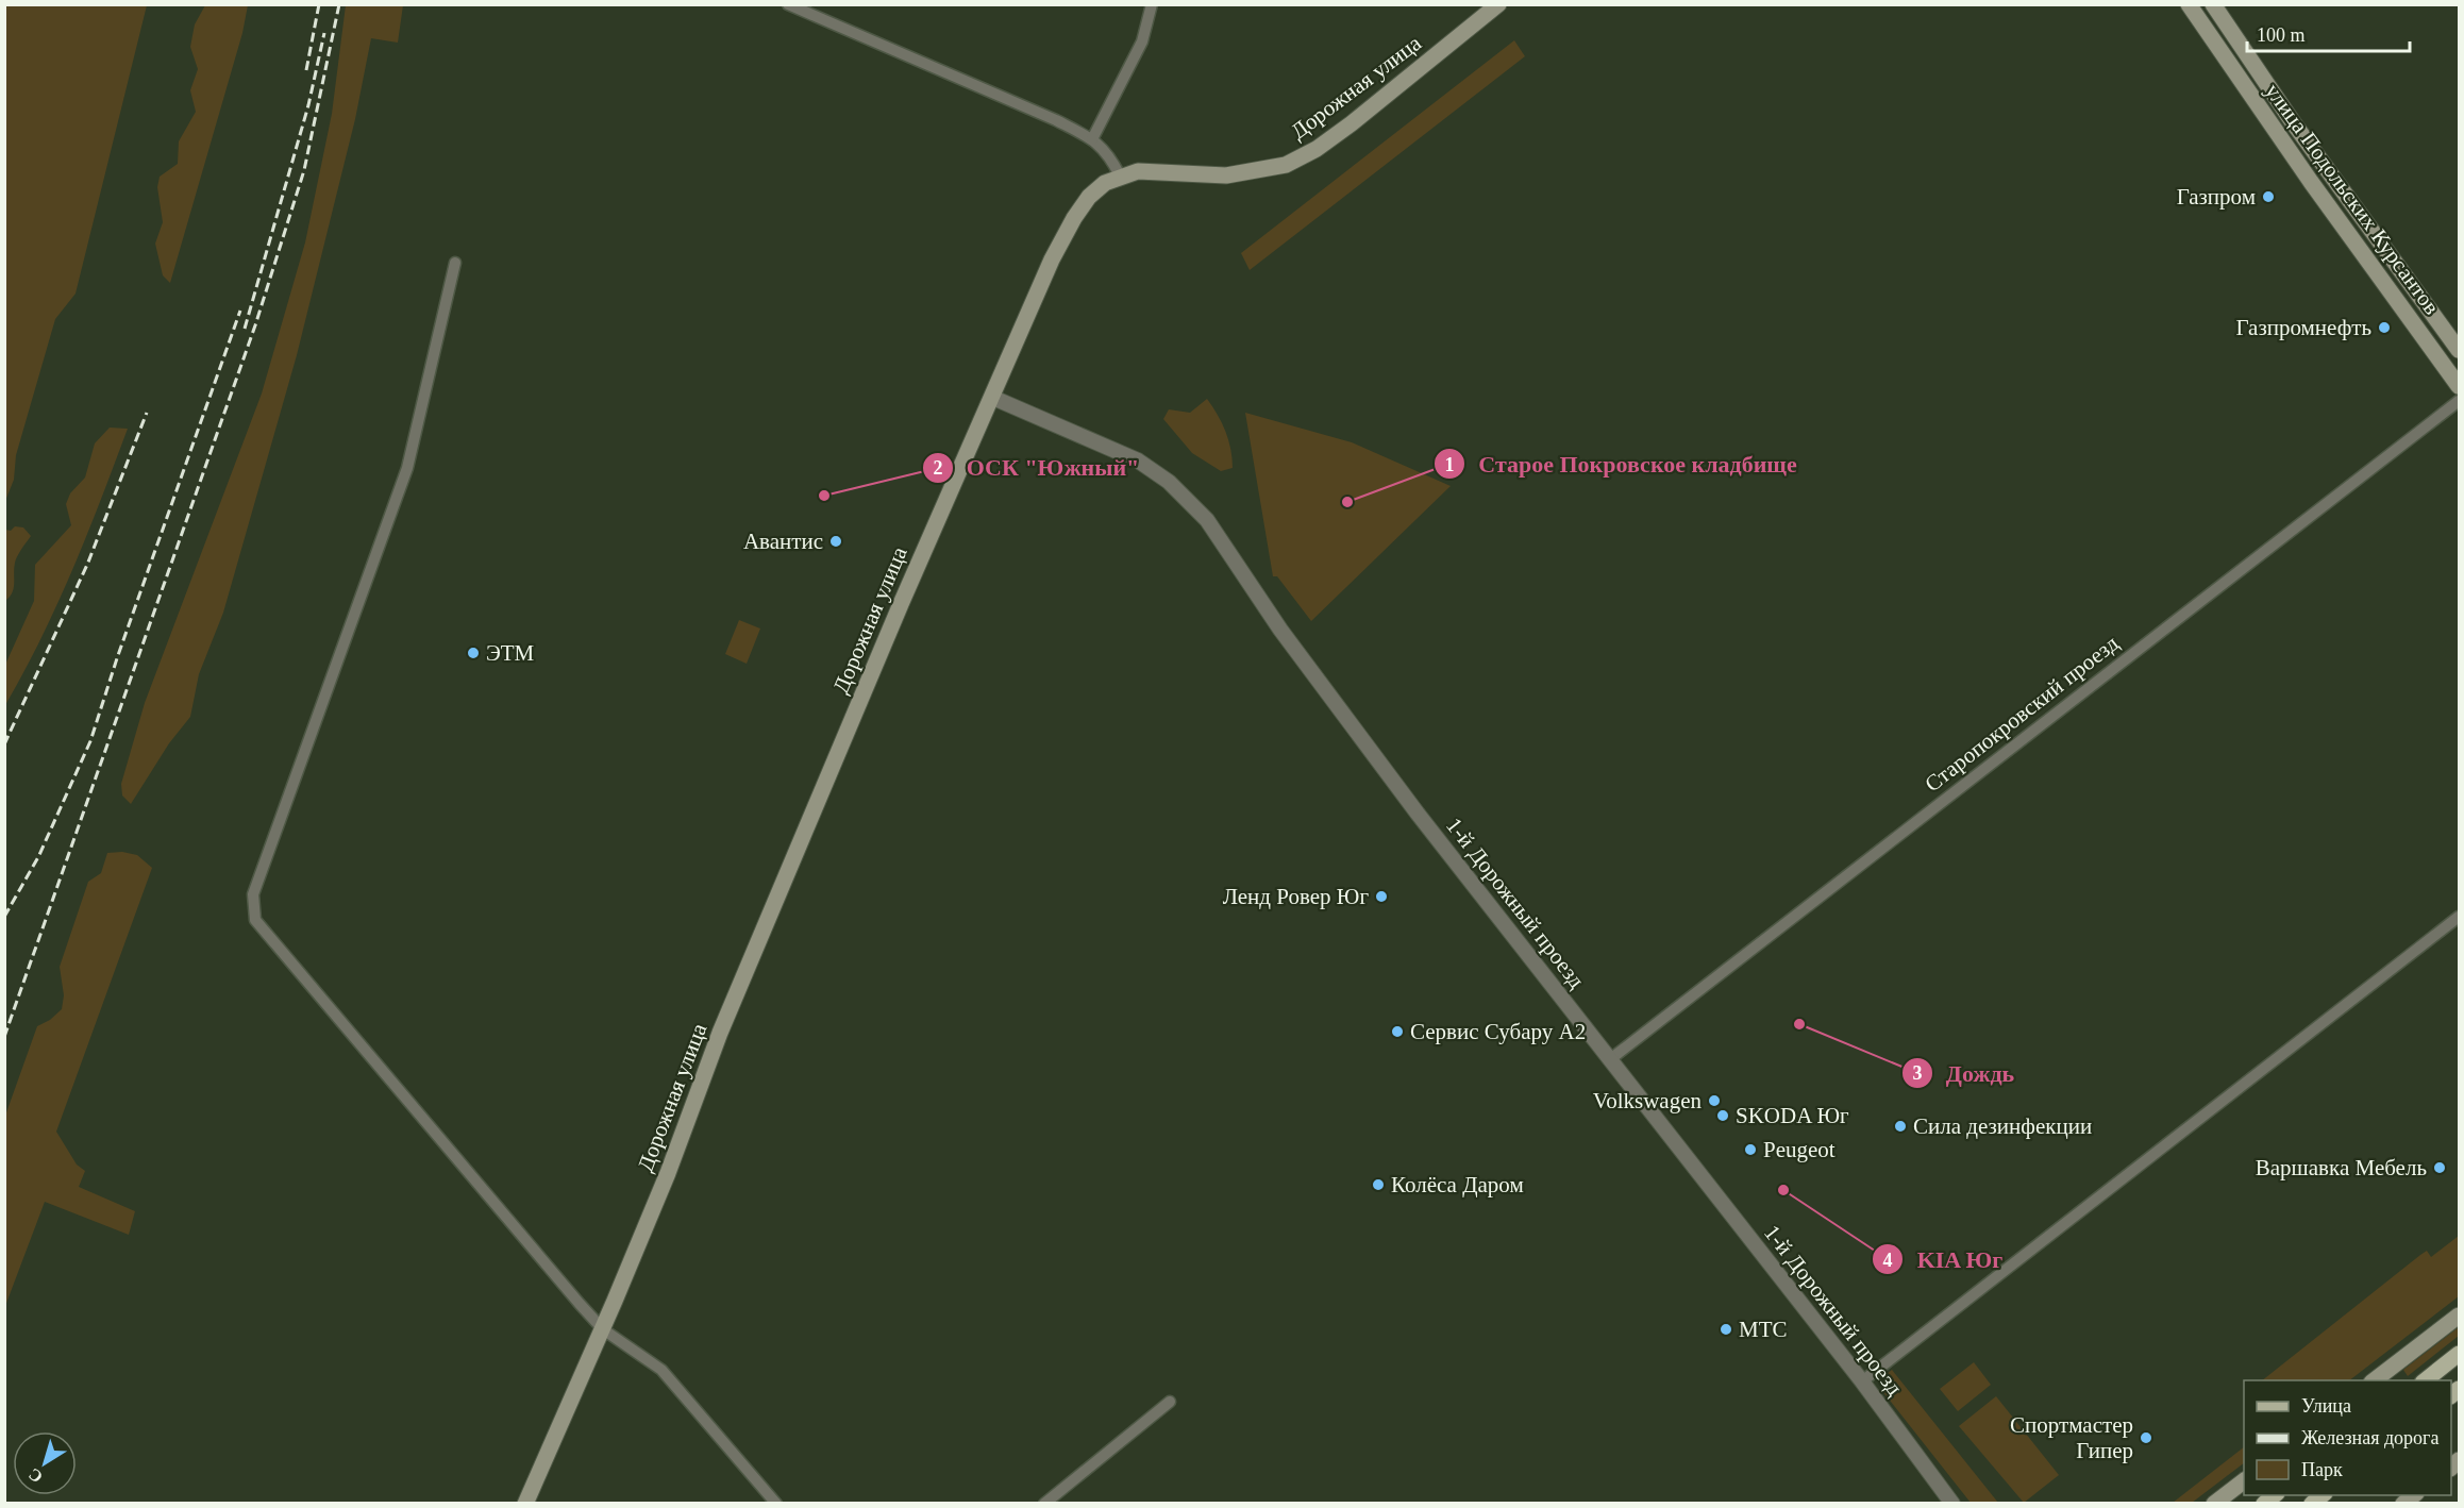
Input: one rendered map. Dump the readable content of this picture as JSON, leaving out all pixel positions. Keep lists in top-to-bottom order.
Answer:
{
  "streets": {
    "main road": ["Дорожная улица", "улица Подольских Курсантов"],
    "street": ["Старопокровский проезд", "1-й Дорожный проезд"]
  },
  "crossings": [
    ["Дорожная улица", "1-й Дорожный проезд"],
    ["Старопокровский проезд", "1-й Дорожный проезд"]
  ],
  "places": [
    "Газпром",
    "Газпромнефть",
    "ОСК \"Южный\"",
    "Старое Покровское кладбище",
    "Авантис",
    "ЭТМ",
    "Ленд Ровер Юг",
    "Дождь",
    "Сервис Субару А2",
    "Volkswagen",
    "SKODA Юг",
    "Сила дезинфекции",
    "Peugeot",
    "Варшавка Мебель",
    "Колёса Даром",
    "KIA Юг",
    "МТС",
    "Спортмастер Гипер"
  ],
  "legend": ["Улица", "Железная дорога", "Парк"],
  "scale_bar": "100 m",
  "north": "bottom left"
}
